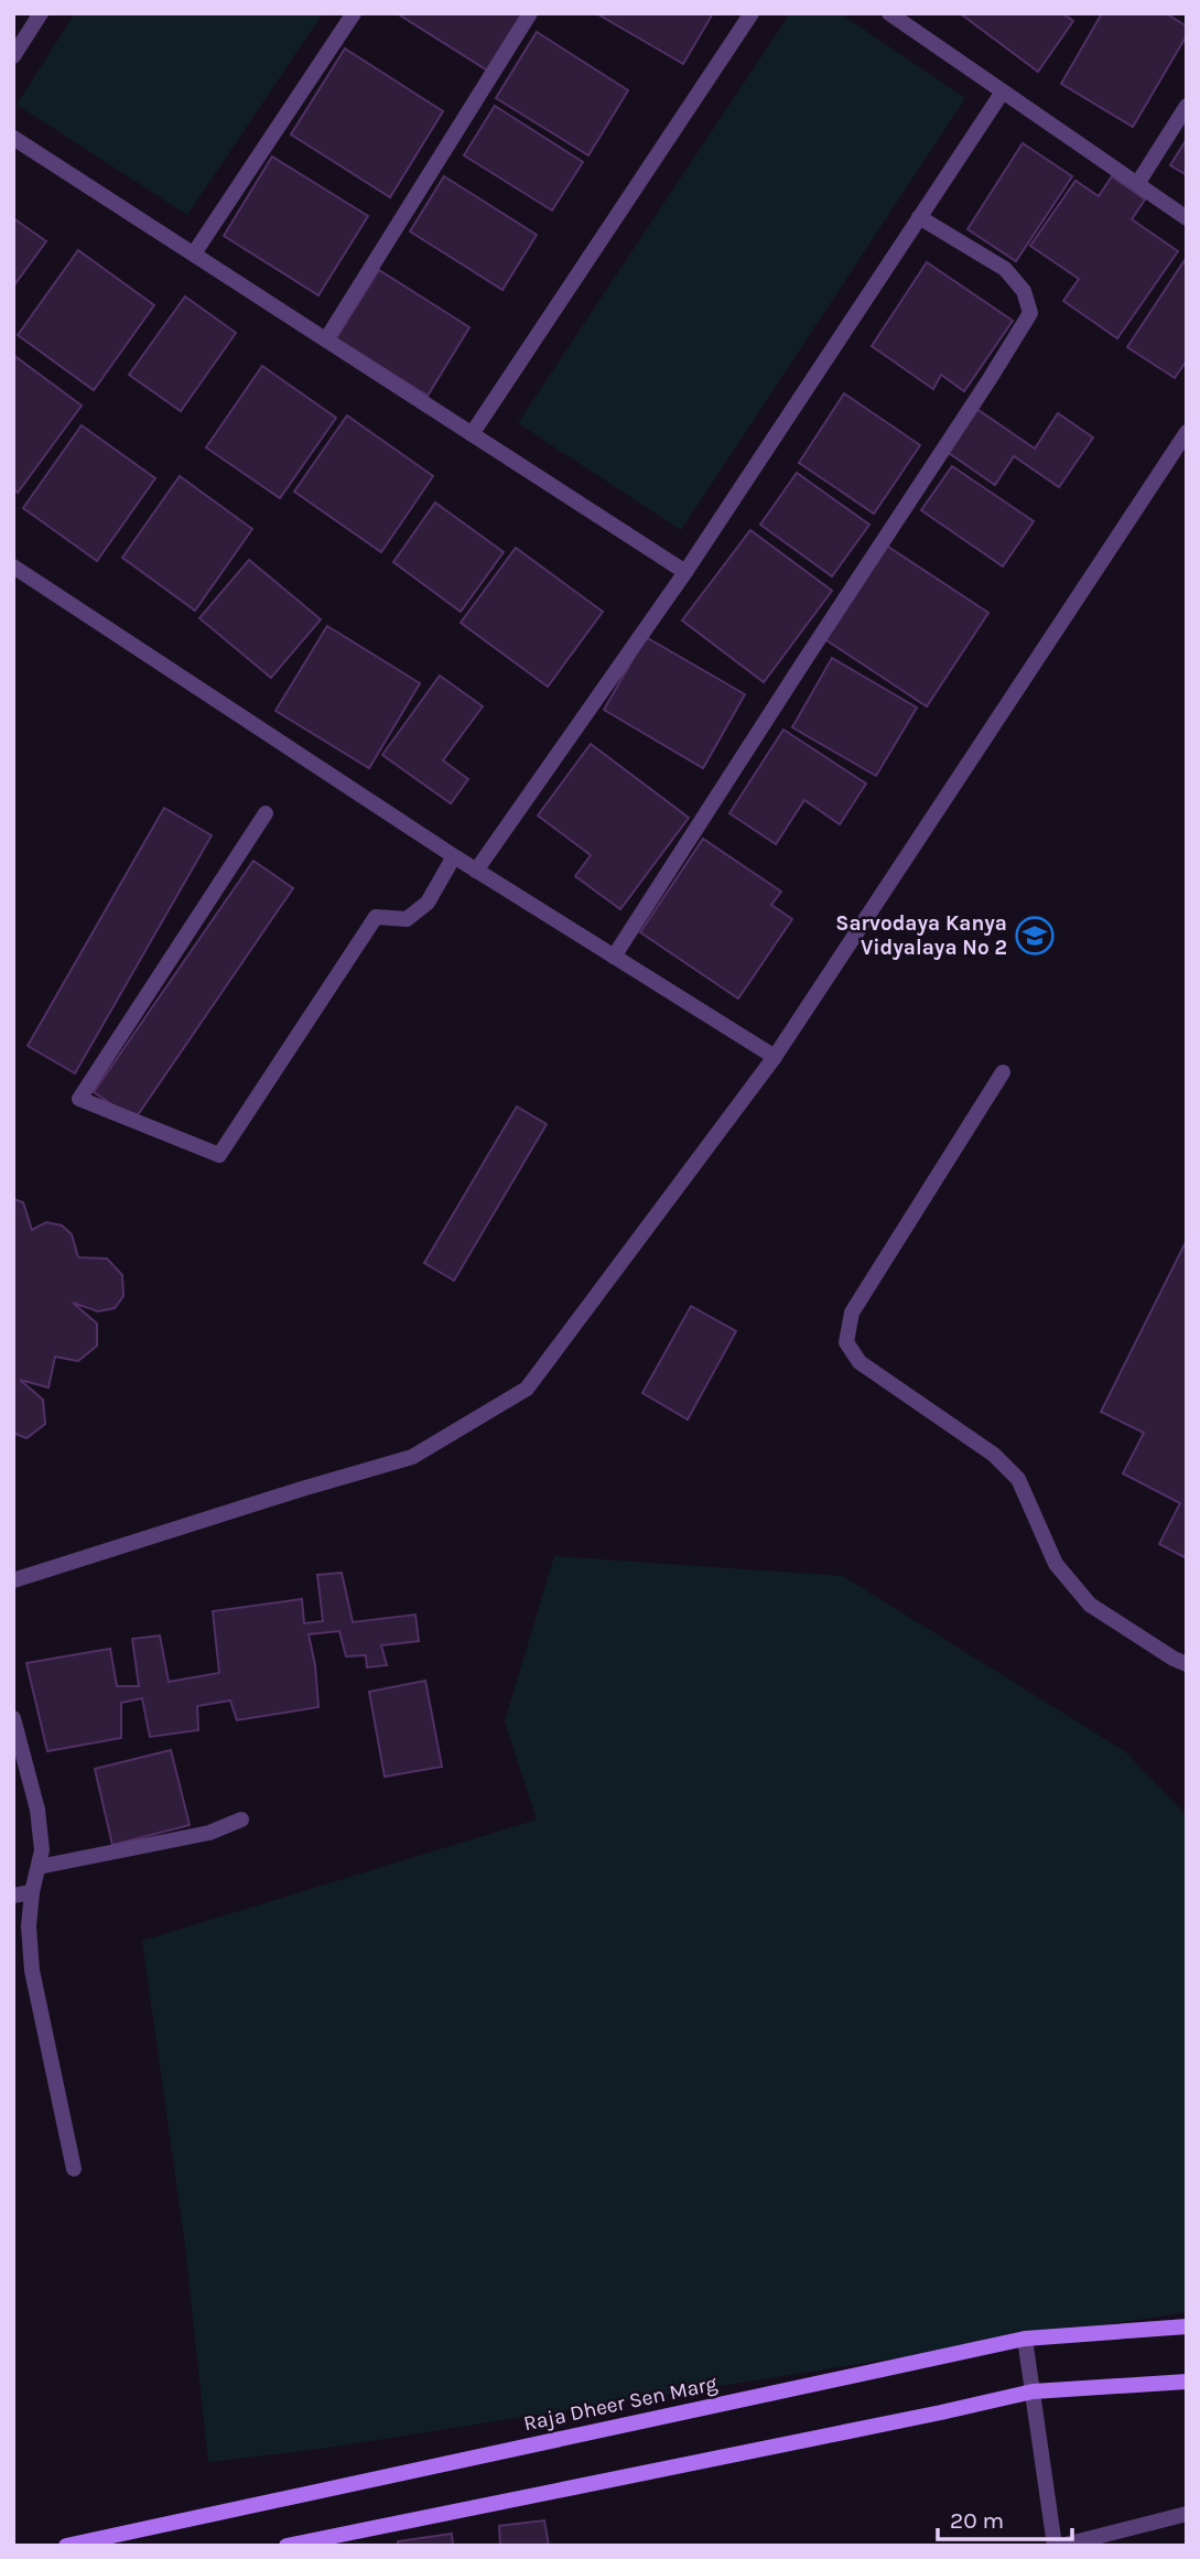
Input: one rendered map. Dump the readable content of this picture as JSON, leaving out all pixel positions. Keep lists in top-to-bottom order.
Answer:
{
  "streets": {
    "street": ["Raja Dheer Sen Marg"]
  },
  "places": {
    "school or university": ["Sarvodaya Kanya Vidyalaya No 2"]
  },
  "scale_bar": "20 m"
}
